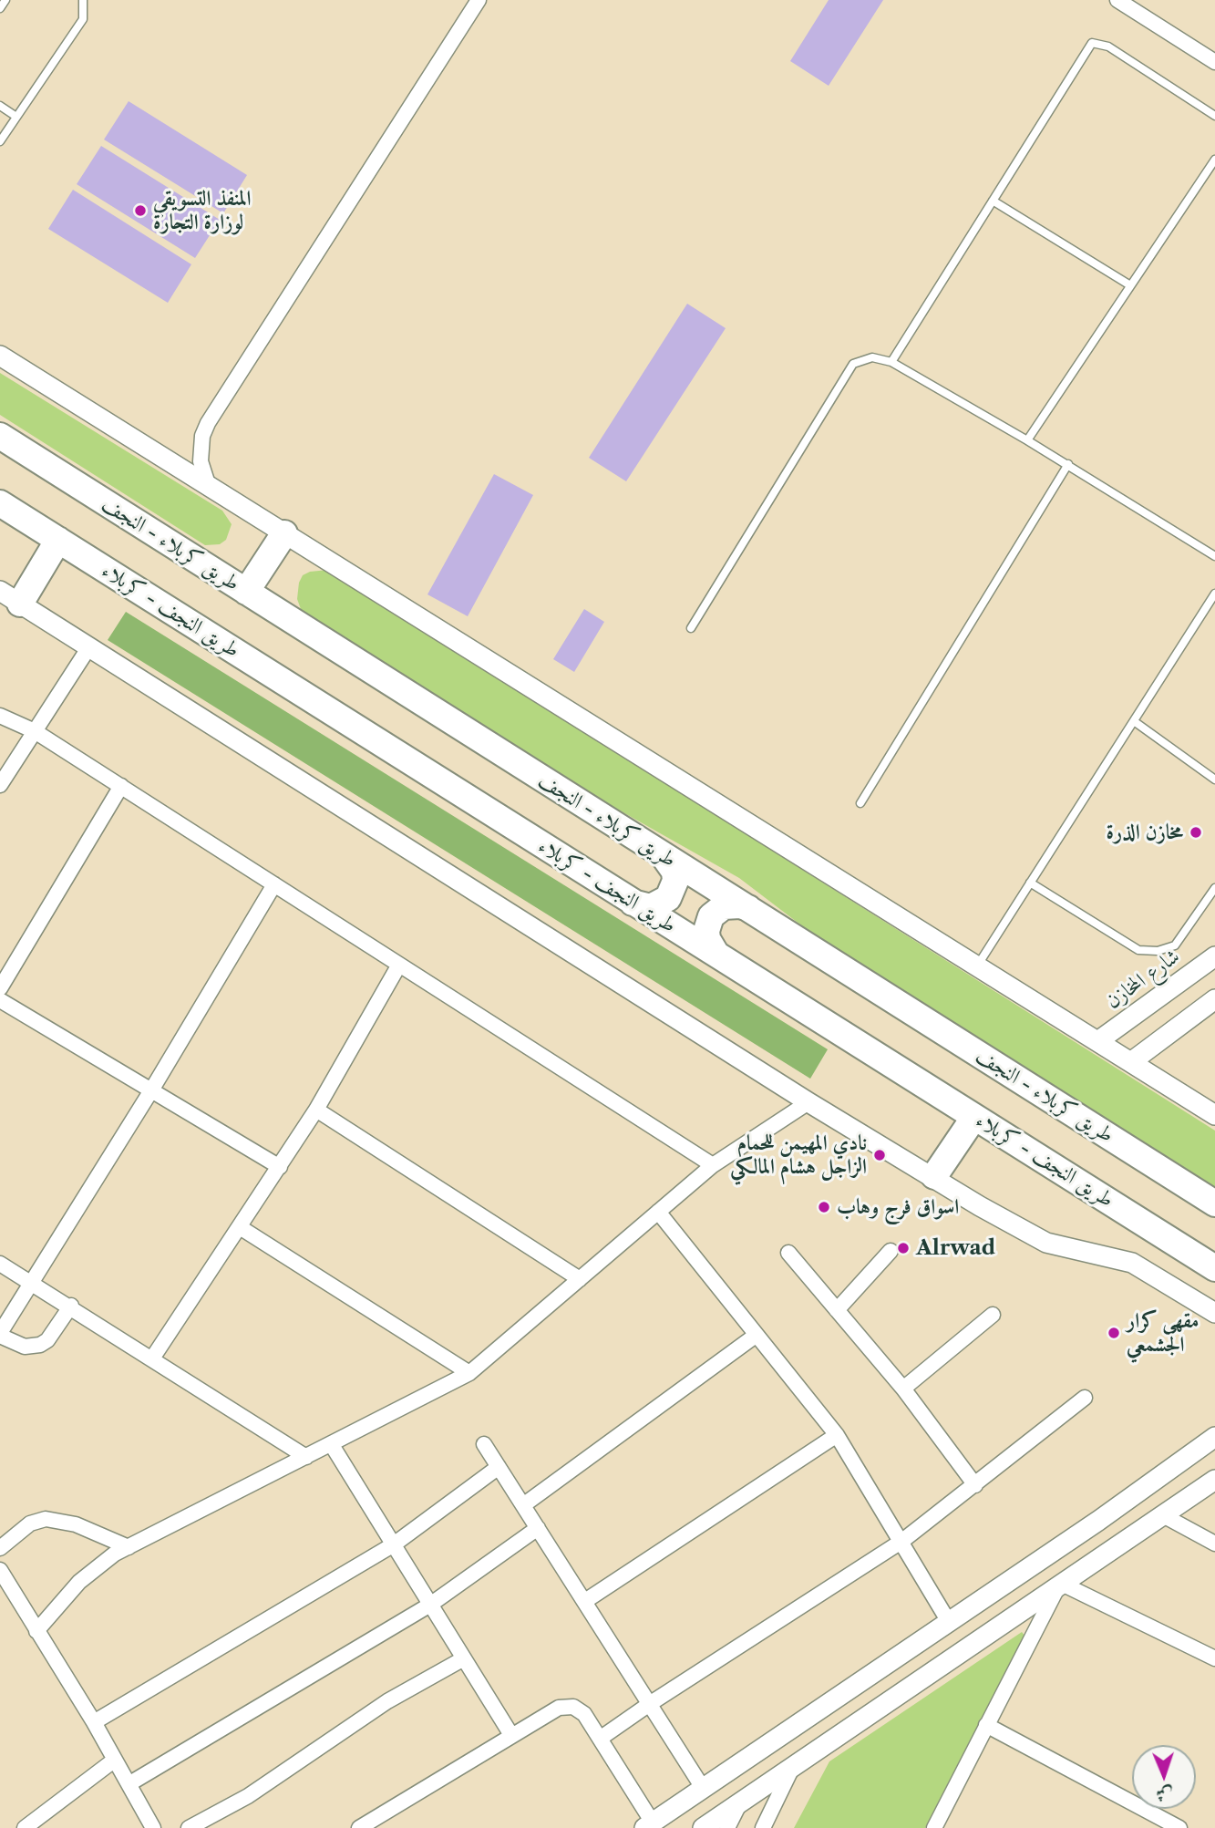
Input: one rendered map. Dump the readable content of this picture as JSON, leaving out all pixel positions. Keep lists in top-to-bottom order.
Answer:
{
  "streets": {
    "highway": ["طريق كربلاء - النجف", "طريق النجف - كربلاء"],
    "main road": ["شارع المخازن"]
  },
  "places": [
    "المنفذ التسويقي لوزارة التجارة",
    "مخازن الذرة",
    "نادي المهيمن للحمام الزاجل هشام المالكي",
    "اسواق فرج وهاب",
    "Alrwad",
    "مقهى كرار الجشمعي"
  ],
  "north": "bottom"
}
